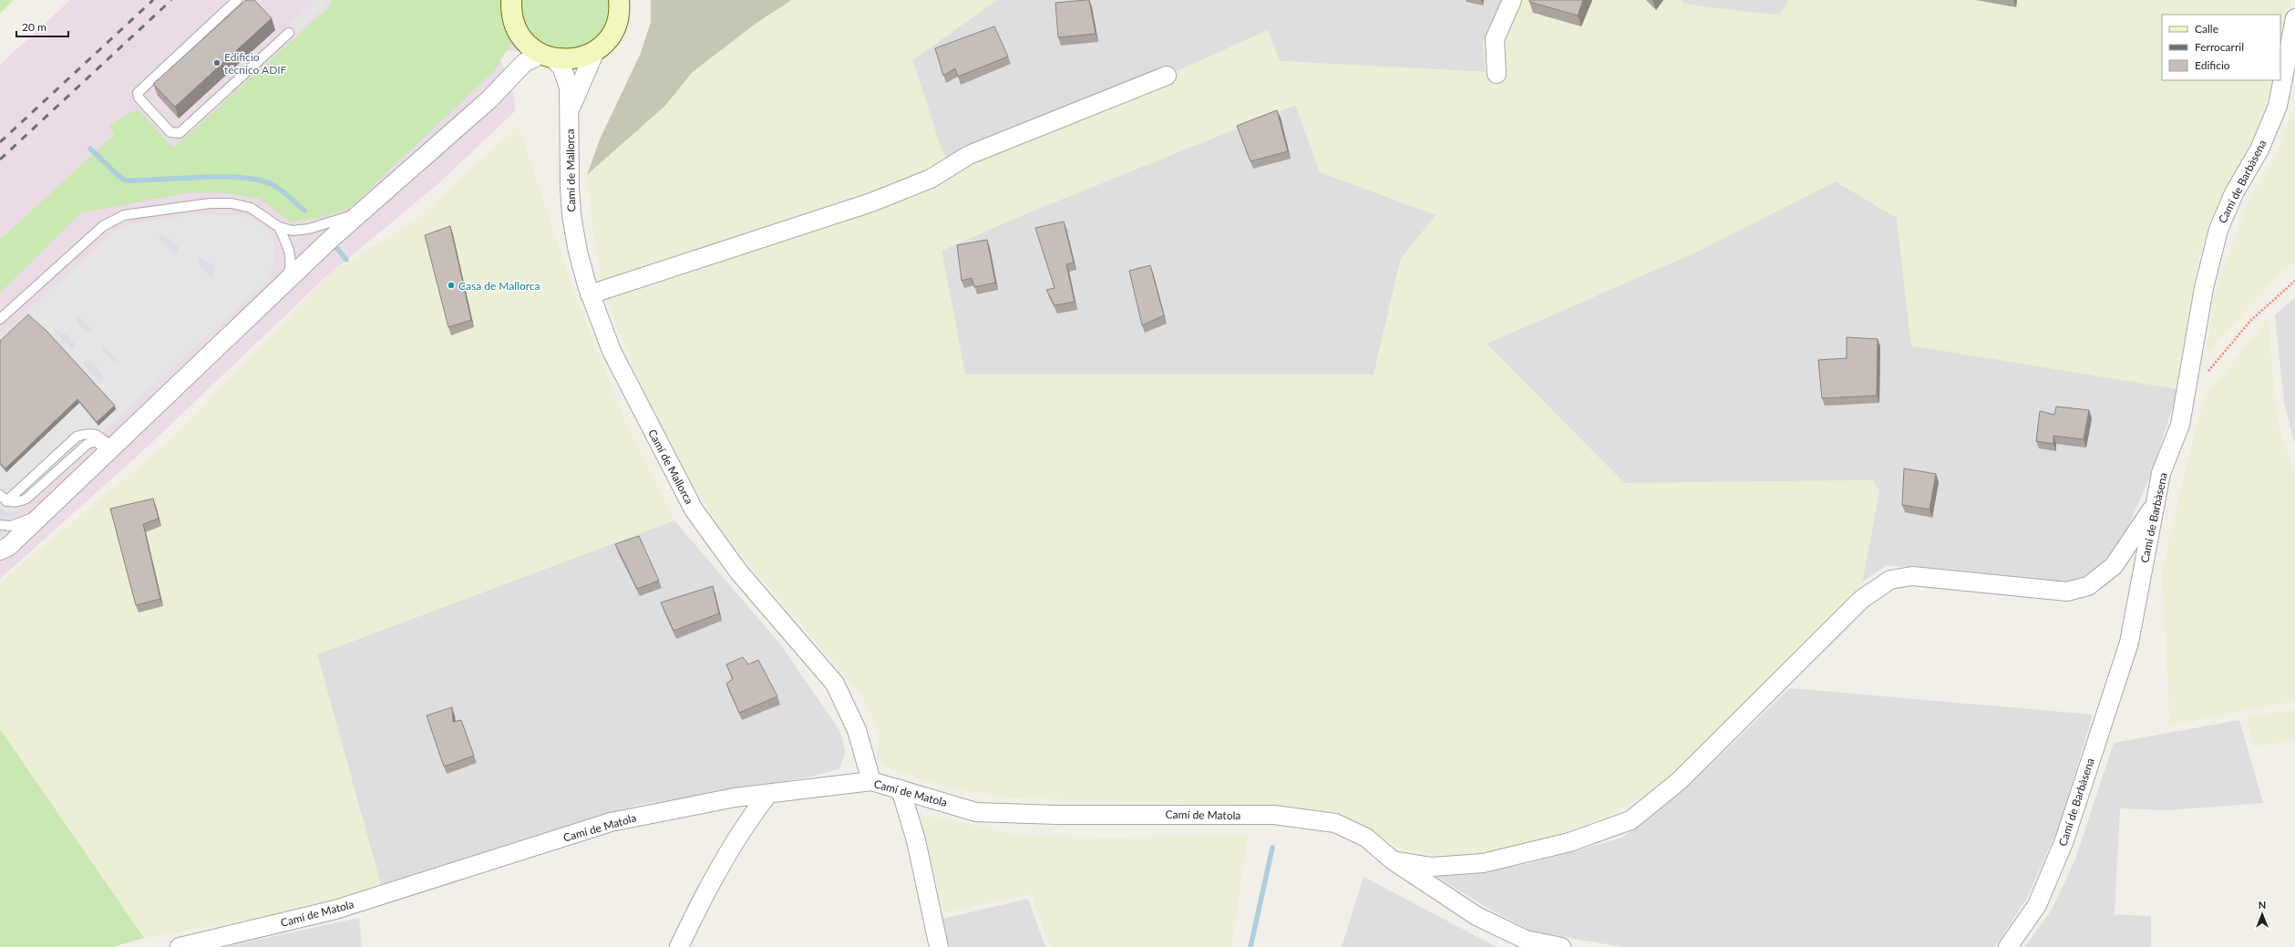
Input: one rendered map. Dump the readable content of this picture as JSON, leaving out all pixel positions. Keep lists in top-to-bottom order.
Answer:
{
  "streets": {
    "street": ["Camí de Mallorca", "Camí de Barbàsena", "Camí de Matola"]
  },
  "crossings": [
    ["Camí de Mallorca", "Camí de Matola"]
  ],
  "places": ["Edificio técnico ADIF", "Casa de Mallorca"],
  "legend": ["Calle", "Ferrocarril", "Edificio"],
  "scale_bar": "20 m",
  "north": "top"
}
